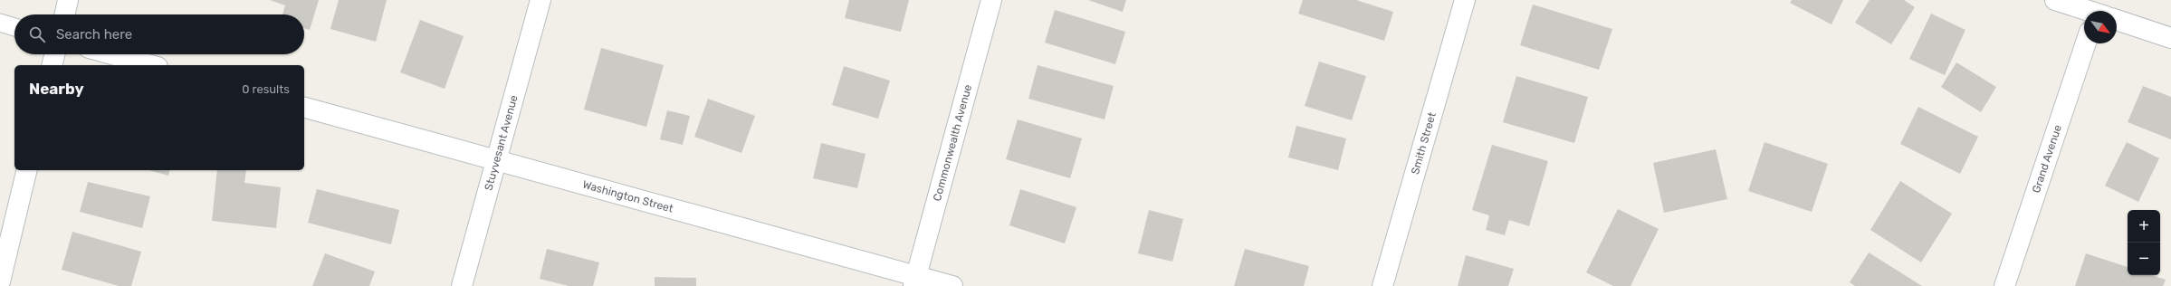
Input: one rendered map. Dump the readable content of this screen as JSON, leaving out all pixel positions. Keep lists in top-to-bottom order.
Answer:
{
  "streets": {
    "street": [
      "Stuyvesant Avenue",
      "Commonwealth Avenue",
      "Smith Street",
      "Grand Avenue",
      "Washington Street"
    ]
  },
  "crossings": [
    ["Stuyvesant Avenue", "Washington Street"],
    ["Commonwealth Avenue", "Washington Street"]
  ],
  "north": "bottom right",
  "page": {
    "search": "Search here",
    "heading": ["Nearby", "0 results"],
    "map_buttons": ["+", "−"]
  }
}
